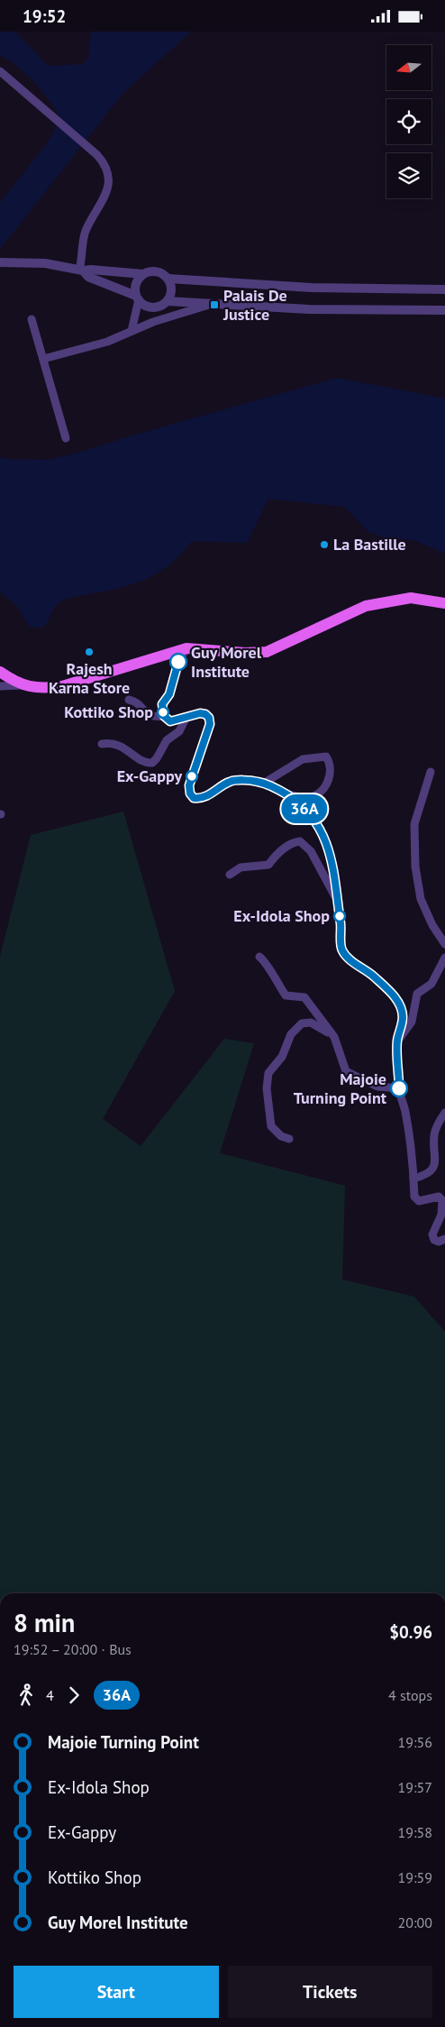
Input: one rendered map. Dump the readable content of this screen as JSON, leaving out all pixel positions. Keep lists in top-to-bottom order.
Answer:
{
  "places": {
    "transit": ["Palais De Justice"],
    "other": [
      "La Bastille",
      "Rajesh Karna Store",
      "Guy Morel Institute",
      "Kottiko Shop",
      "Ex-Gappy",
      "Ex-Idola Shop",
      "Majoie Turning Point"
    ]
  },
  "lines": ["bus line 36A"],
  "north": "left",
  "page": {
    "status": "19:52",
    "on_map": "36A",
    "heading": ["8 min", "19:52 – 20:00 · Bus", "$0.96"],
    "legs": ["4", "36A", "4 stops"],
    "list": [
      {
        "name": "Majoie Turning Point",
        "value": "19:56"
      },
      {
        "name": "Ex-Idola Shop",
        "value": "19:57"
      },
      {
        "name": "Ex-Gappy",
        "value": "19:58"
      },
      {
        "name": "Kottiko Shop",
        "value": "19:59"
      },
      {
        "name": "Guy Morel Institute",
        "value": "20:00"
      }
    ],
    "buttons": ["Start", "Tickets"]
  }
}
